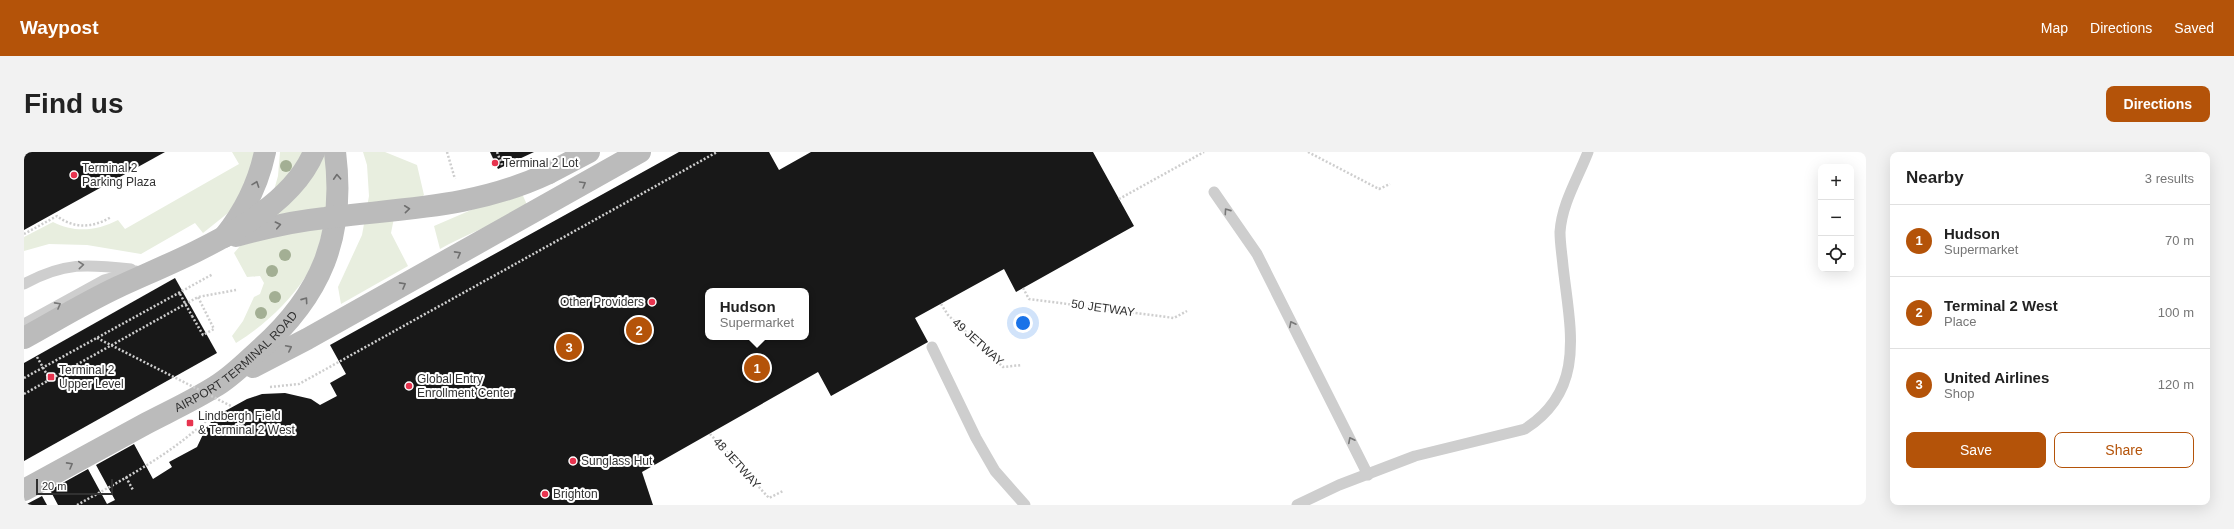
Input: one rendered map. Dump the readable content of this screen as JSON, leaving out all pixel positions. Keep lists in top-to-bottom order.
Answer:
{
  "streets": {
    "main road": ["AIRPORT TERMINAL ROAD"],
    "path": ["50 JETWAY", "49 JETWAY", "48 JETWAY"]
  },
  "places": {
    "other": [
      "Terminal 2 Lot",
      "Terminal 2 Parking Plaza",
      "Other Providers",
      "Global Entry Enrollment Center",
      "Sunglass Hut",
      "Brighton"
    ],
    "transit": ["Terminal 2 Upper Level", "Lindbergh Field & Terminal 2 West"]
  },
  "scale_bar": "20 m",
  "page": {
    "header": "Waypost",
    "nav": ["Map", "Directions", "Saved"],
    "buttons": [
      "Directions",
      ["Save", "Share"]
    ],
    "title": "Find us",
    "heading": ["Nearby", "3 results"],
    "map_buttons": ["+", "−"],
    "list": [
      {
        "mark": "1",
        "name": "Hudson",
        "note": "Supermarket",
        "value": "70 m"
      },
      {
        "mark": "2",
        "name": "Terminal 2 West",
        "note": "Place",
        "value": "100 m"
      },
      {
        "mark": "3",
        "name": "United Airlines",
        "note": "Shop",
        "value": "120 m"
      }
    ],
    "popup": ["Hudson", "Supermarket"],
    "pins": ["2", "3", "1"],
    "scale": "20 m"
  }
}
